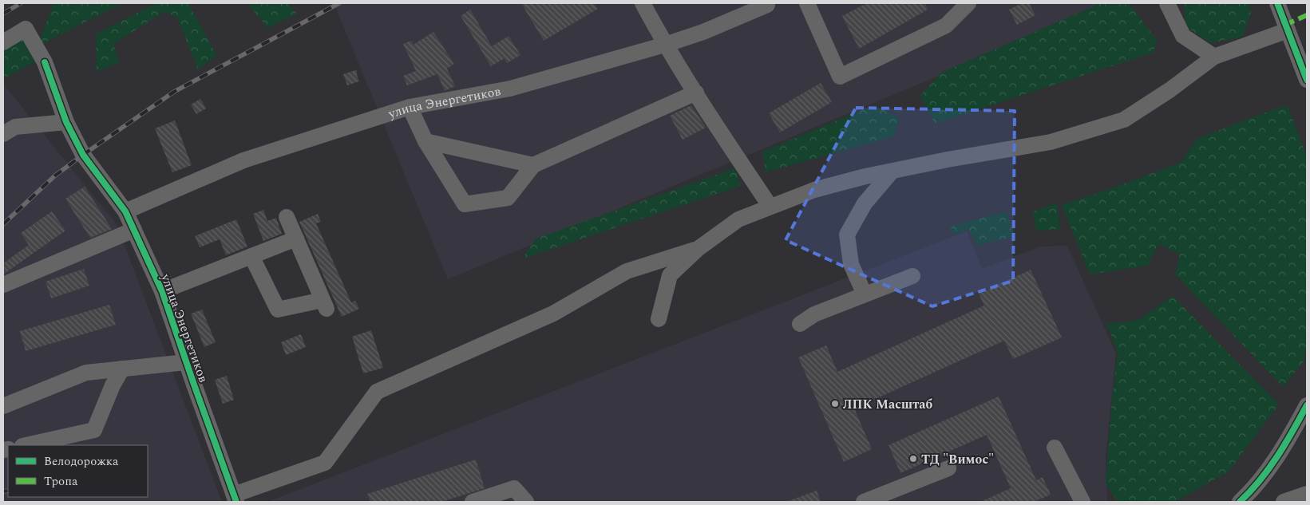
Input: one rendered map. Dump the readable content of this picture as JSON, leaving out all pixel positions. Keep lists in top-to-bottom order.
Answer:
{
  "streets": {
    "street": ["улица Энергетиков"]
  },
  "places": ["ЛПК Масштаб", "ТД \"Вимос\""],
  "legend": ["Велодорожка", "Тропа"]
}
